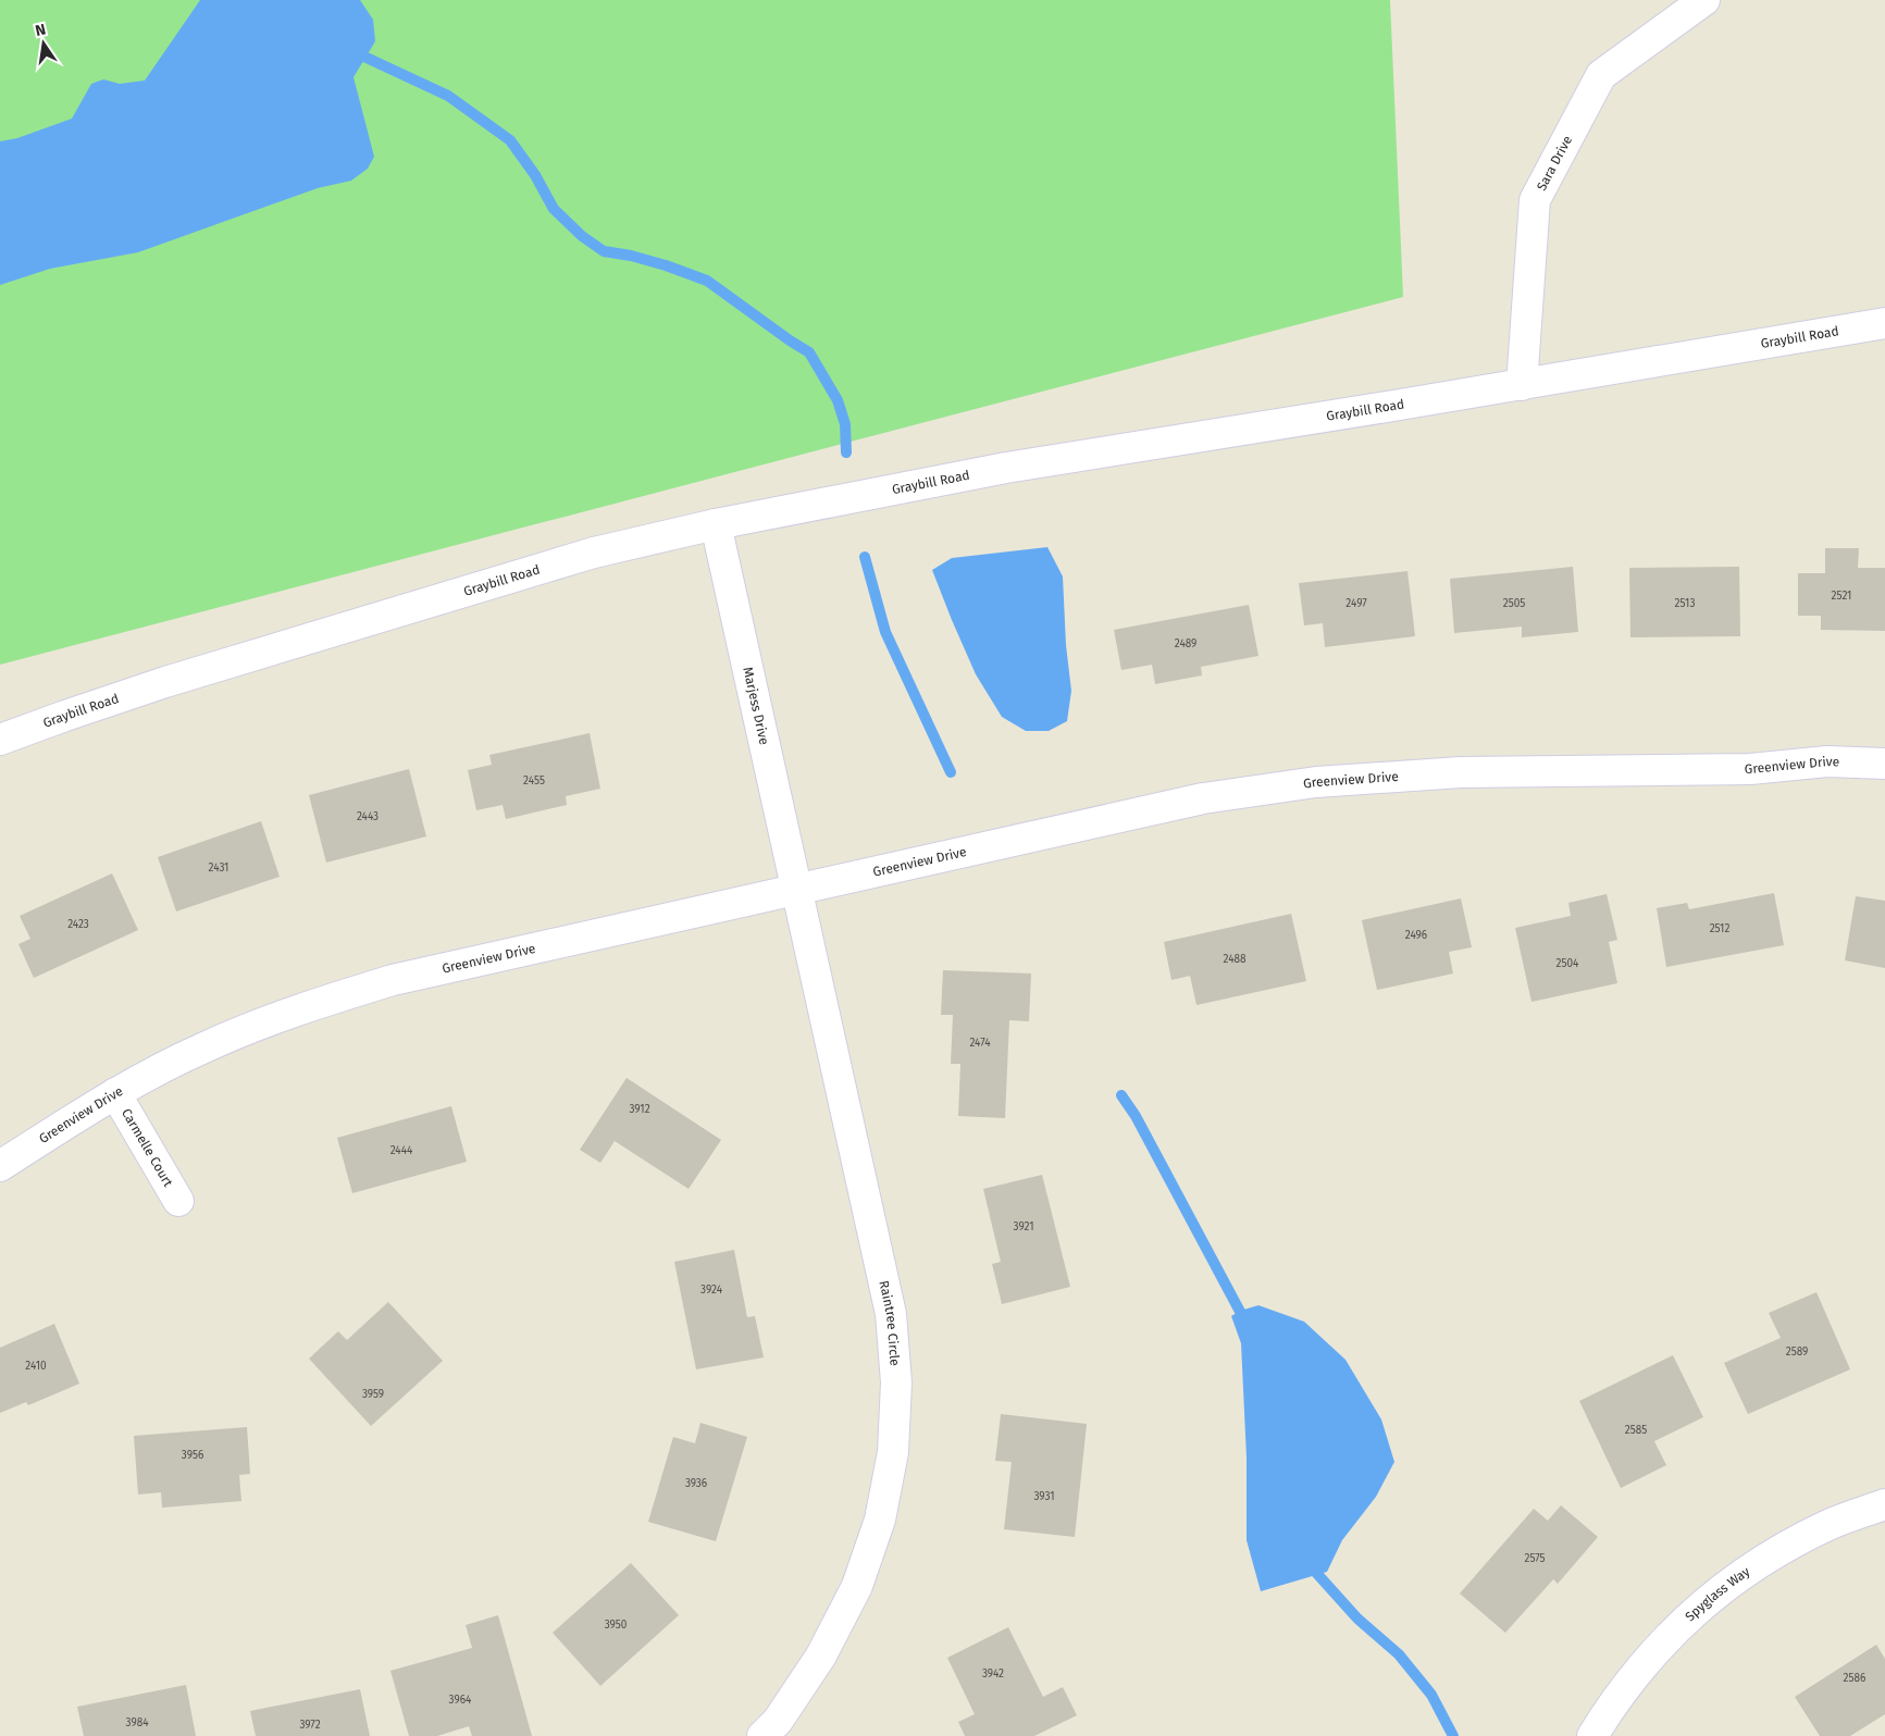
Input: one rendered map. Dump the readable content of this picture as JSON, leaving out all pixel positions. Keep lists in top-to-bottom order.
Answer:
{
  "streets": {
    "street": [
      "Sara Drive",
      "Graybill Road",
      "Marjess Drive",
      "Greenview Drive",
      "Carmelle Court",
      "Raintree Circle",
      "Spyglass Way"
    ]
  },
  "crossings": [
    ["Sara Drive", "Graybill Road"],
    ["Graybill Road", "Marjess Drive"],
    ["Marjess Drive", "Greenview Drive"],
    ["Marjess Drive", "Raintree Circle"],
    ["Greenview Drive", "Carmelle Court"],
    ["Greenview Drive", "Raintree Circle"]
  ],
  "house_numbers": [
    "2521",
    "2497",
    "2505",
    "2513",
    "2489",
    "2455",
    "2443",
    "2431",
    "2423",
    "2512",
    "2496",
    "2488",
    "2504",
    "2474",
    "3912",
    "2444",
    "3921",
    "3924",
    "2589",
    "2410",
    "3959",
    "2585",
    "3956",
    "3936",
    "3931",
    "2575",
    "3950",
    "3942",
    "2586",
    "3964",
    "3984",
    "3972"
  ],
  "north": "top"
}
